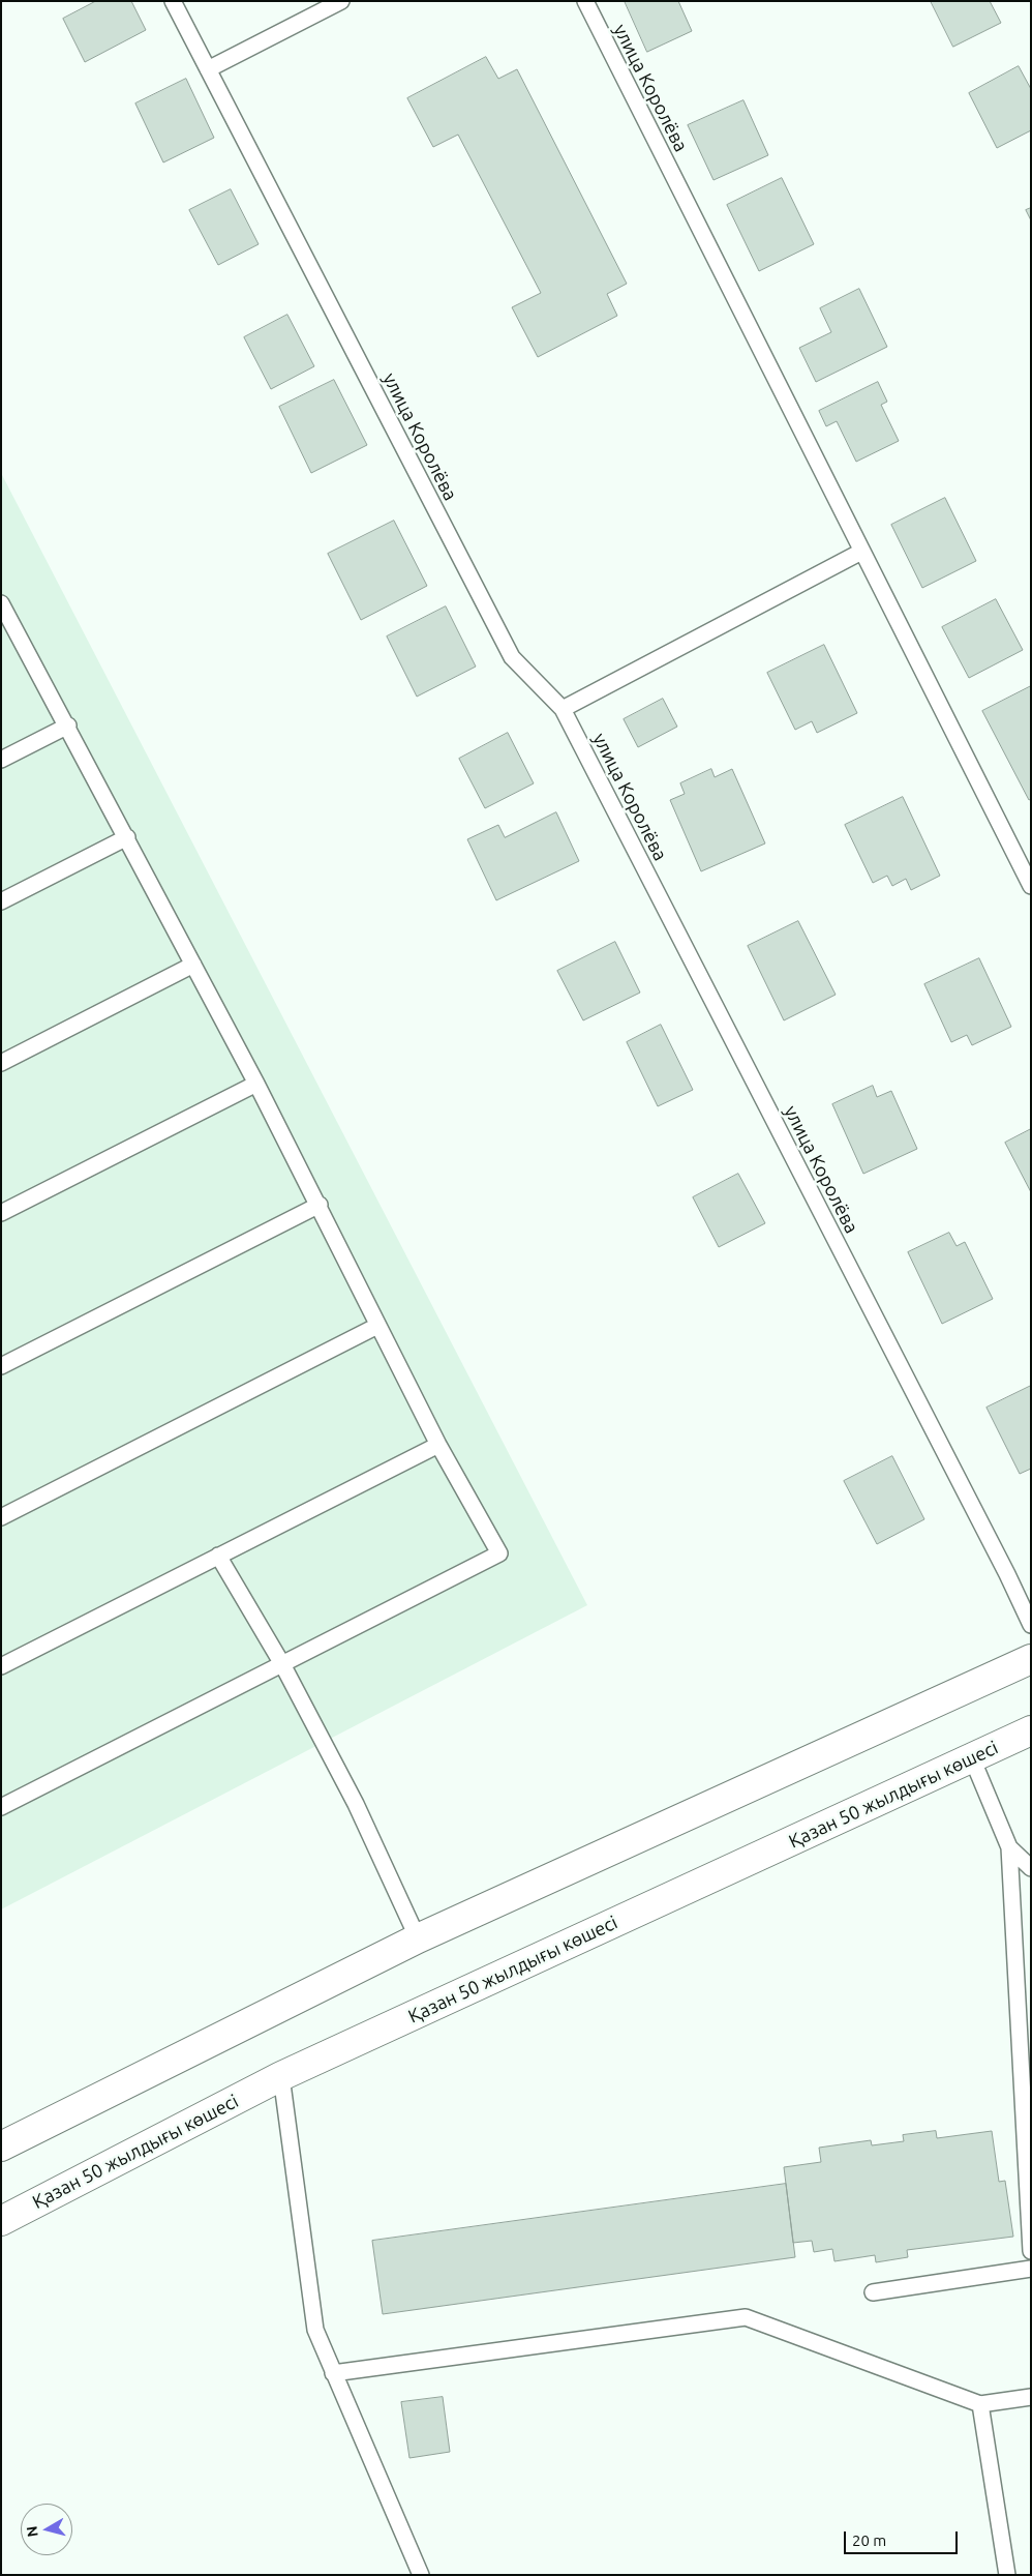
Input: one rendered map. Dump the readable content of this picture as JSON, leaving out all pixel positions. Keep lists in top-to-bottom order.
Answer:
{
  "streets": {
    "street": ["Қазан 50 жылдығы көшесі"],
    "lane": ["улица Королёва"]
  },
  "scale_bar": "20 m",
  "north": "left"
}
